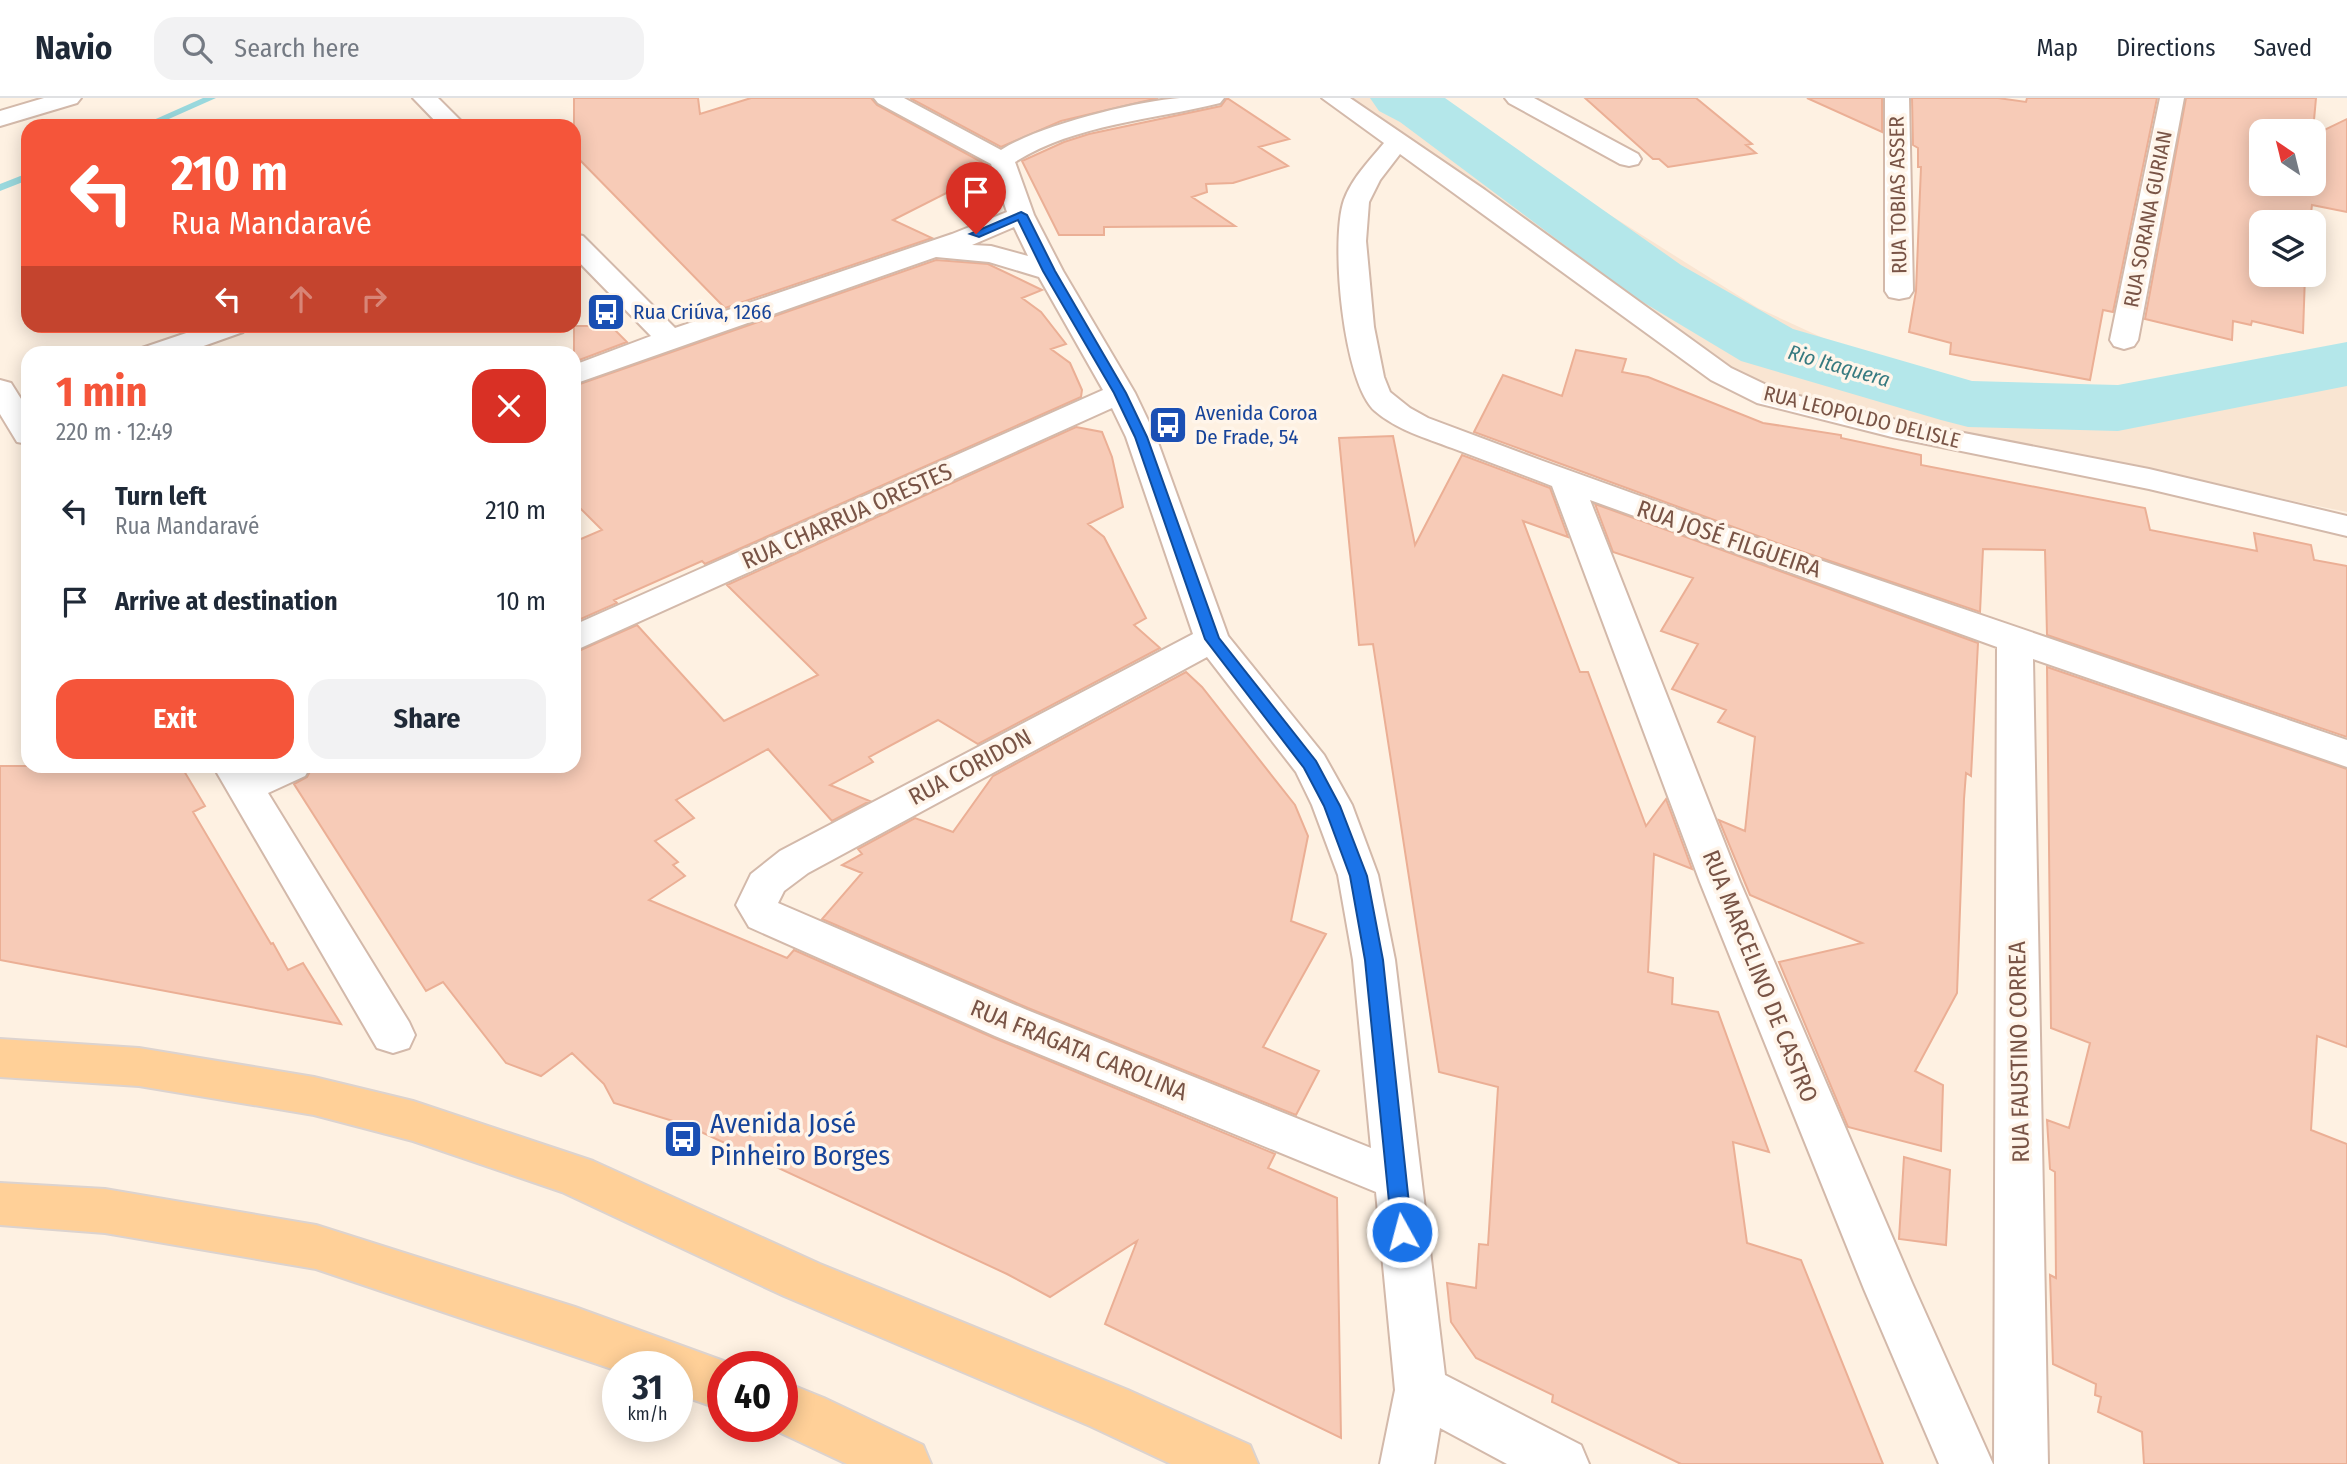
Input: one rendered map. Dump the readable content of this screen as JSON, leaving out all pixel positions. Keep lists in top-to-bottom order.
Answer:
{
  "streets": {
    "street": [
      "RUA TOBIAS ASSER",
      "RUA SORANA GURIAN",
      "RUA LEOPOLDO DELISLE",
      "RUA CHARRUA ORESTES",
      "RUA JOSÉ FILGUEIRA",
      "RUA CORIDON",
      "RUA MARCELINO DE CASTRO",
      "RUA FRAGATA CAROLINA",
      "RUA FAUSTINO CORREA"
    ]
  },
  "crossings": [
    ["RUA LEOPOLDO DELISLE", "RUA JOSÉ FILGUEIRA"],
    ["RUA JOSÉ FILGUEIRA", "RUA MARCELINO DE CASTRO"],
    ["RUA JOSÉ FILGUEIRA", "RUA FAUSTINO CORREA"],
    ["RUA CORIDON", "RUA FRAGATA CAROLINA"]
  ],
  "water": ["Rio Itaquera"],
  "places": {
    "bus stop": ["Rua Criúva, 1266", "Avenida Coroa De Frade, 54", "Avenida José Pinheiro Borges"]
  },
  "north": "top left",
  "page": {
    "header": "Navio",
    "search": "Search here",
    "nav": ["Map", "Directions", "Saved"],
    "turn": ["210 m", "Rua Mandaravé"],
    "heading": ["1 min", "220 m · 12:49"],
    "list": [
      {
        "name": "Turn left",
        "note": "Rua Mandaravé",
        "value": "210 m"
      },
      {
        "name": "Arrive at destination",
        "value": "10 m"
      }
    ],
    "buttons": ["Exit", "Share"],
    "speed": "31 km/h",
    "limit": "40"
  }
}
